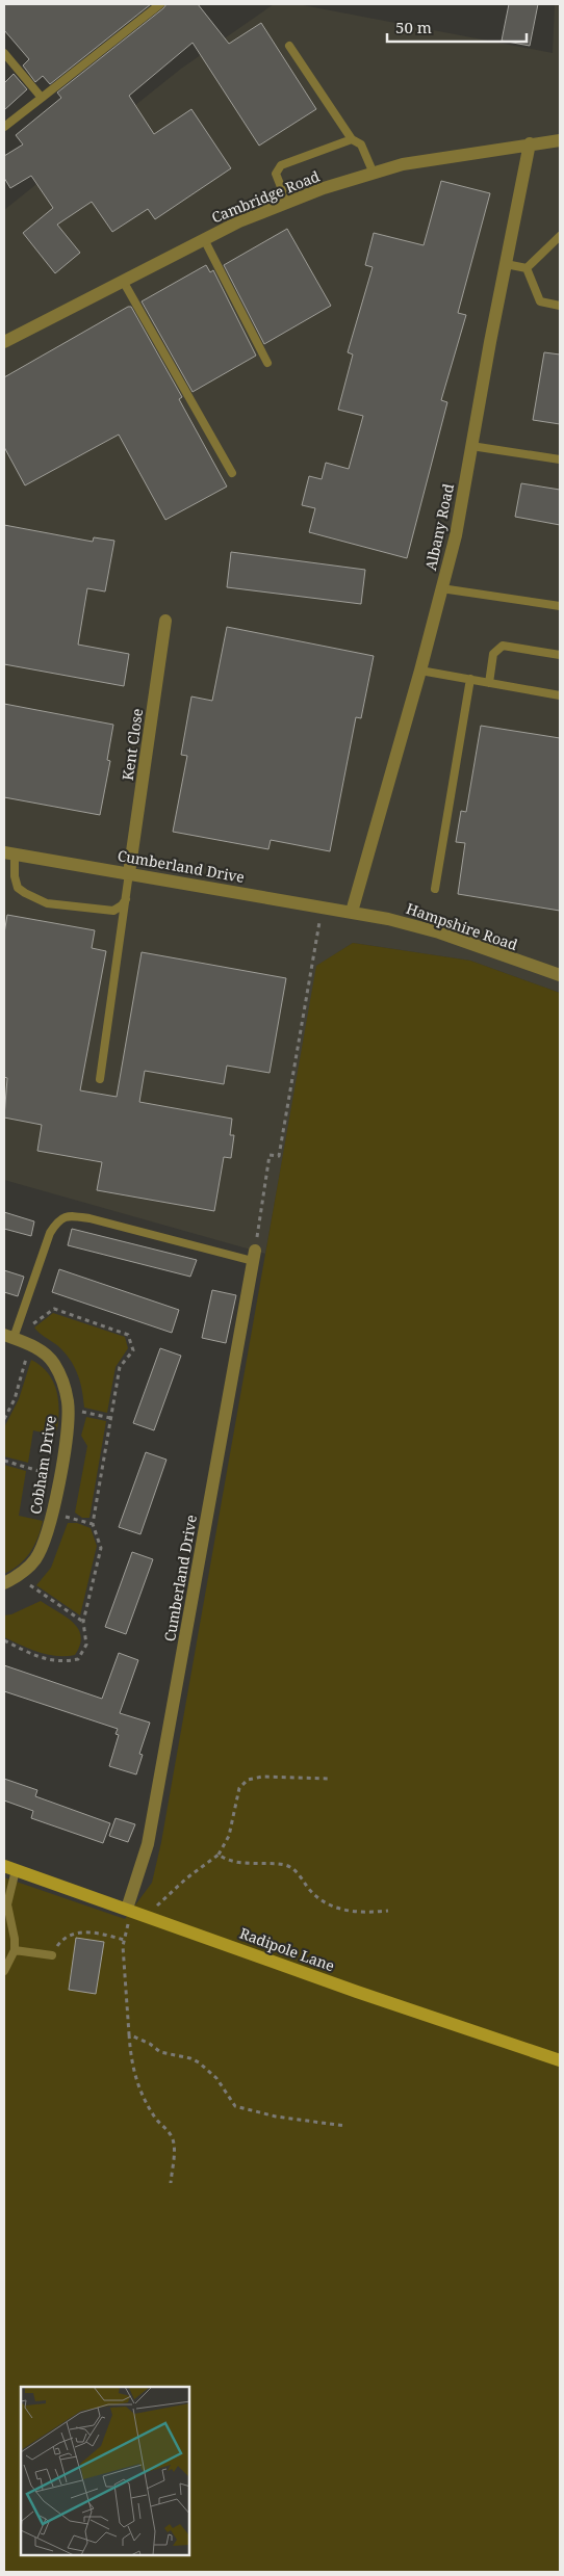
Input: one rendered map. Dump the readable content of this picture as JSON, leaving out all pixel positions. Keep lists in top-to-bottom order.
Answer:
{
  "streets": {
    "main road": ["Radipole Lane"],
    "street": [
      "Cambridge Road",
      "Albany Road",
      "Kent Close",
      "Cumberland Drive",
      "Hampshire Road",
      "Cobham Drive"
    ]
  },
  "crossings": [
    ["Cambridge Road", "Albany Road"],
    ["Albany Road", "Cumberland Drive"],
    ["Albany Road", "Hampshire Road"],
    ["Kent Close", "Cumberland Drive"],
    ["Cumberland Drive", "Hampshire Road"],
    ["Cumberland Drive", "Radipole Lane"]
  ],
  "scale_bar": "50 m"
}
